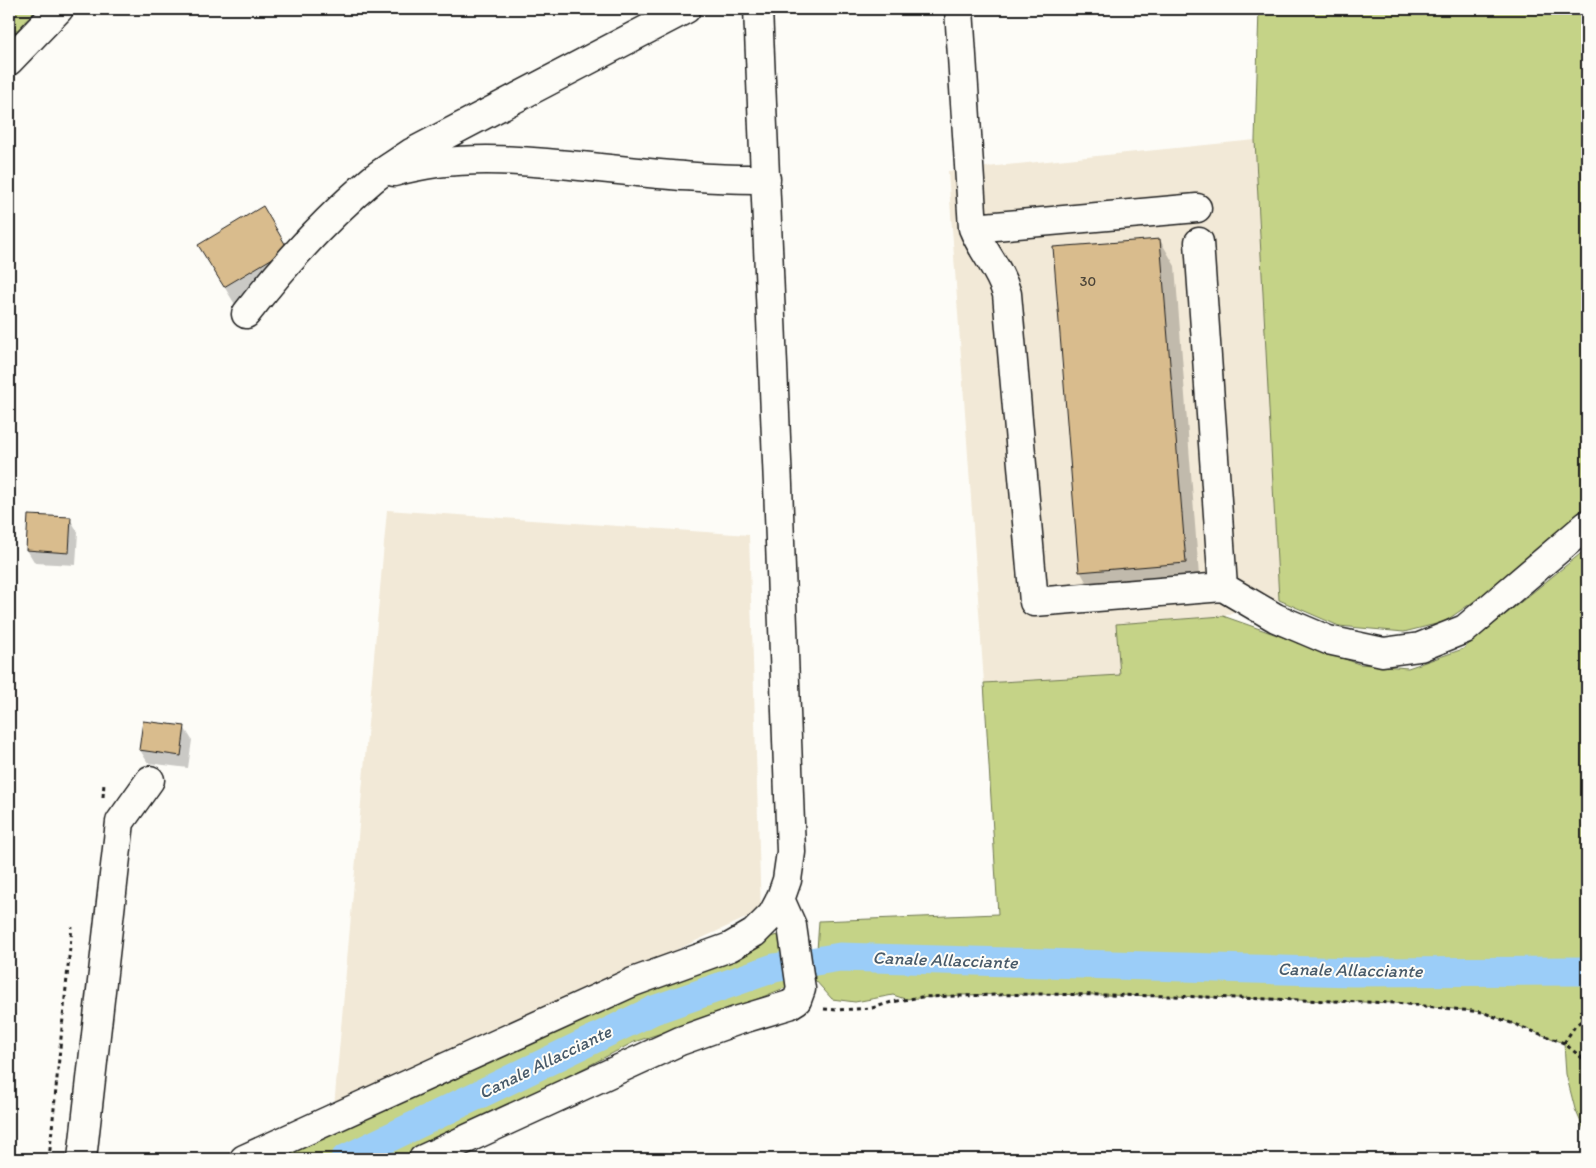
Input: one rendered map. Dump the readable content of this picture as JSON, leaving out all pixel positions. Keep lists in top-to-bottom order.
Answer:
{
  "water": ["Canale Allacciante"],
  "house_numbers": ["30"]
}
